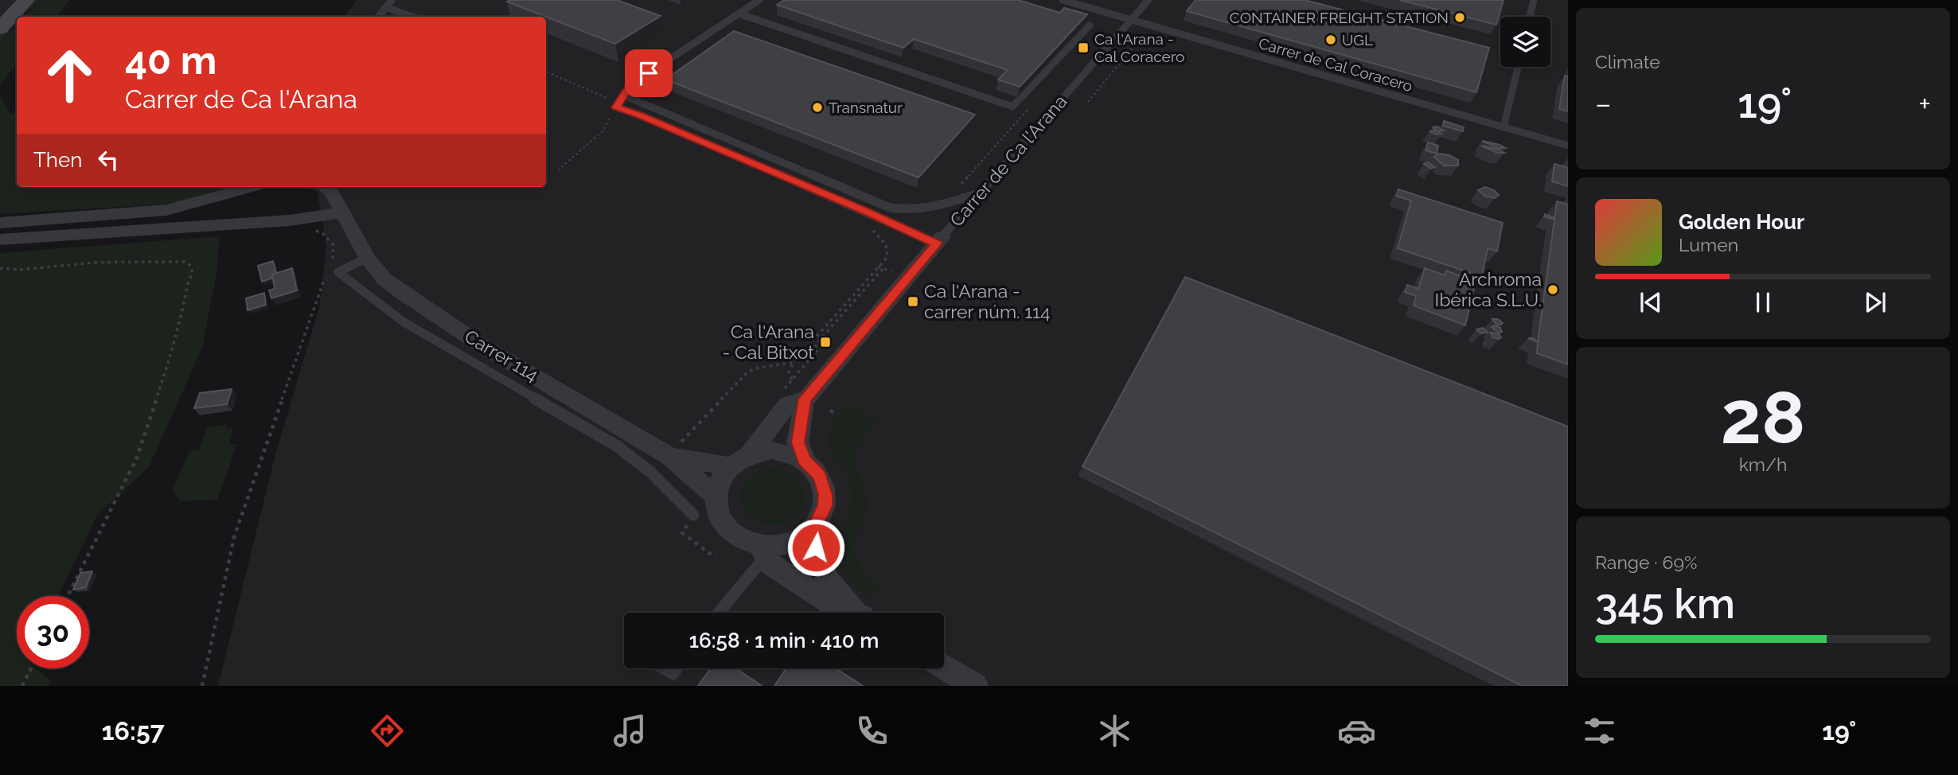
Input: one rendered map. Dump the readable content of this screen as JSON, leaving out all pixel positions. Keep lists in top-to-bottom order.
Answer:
{
  "streets": {
    "street": ["Carrer de Ca l'Arana", "Carrer 114"],
    "lane": ["Carrer de Cal Coracero"]
  },
  "crossings": [
    ["Carrer de Cal Coracero", "Carrer de Ca l'Arana"],
    ["Carrer de Ca l'Arana", "Carrer 114"]
  ],
  "places": {
    "other": [
      "CONTAINER FREIGHT STATION",
      "UGL",
      "Transnatur",
      "Archroma Ibérica S.L.U."
    ],
    "transit": ["Ca l'Arana - Cal Coracero", "Ca l'Arana - carrer núm. 114", "Ca l'Arana - Cal Bitxot"]
  },
  "page": {
    "tile": [
      "Climate",
      ["28", "km/h"],
      ["Range · 69%", "345 km"]
    ],
    "turn": ["40 m", "Carrer de Ca l'Arana"],
    "heat": ["−", "19°", "+"],
    "then": "Then",
    "song": ["Golden Hour", "Lumen"],
    "limit": "30",
    "trip": "16:58 · 1 min · 410 m",
    "tabs": ["16:57", "19°"]
  }
}
